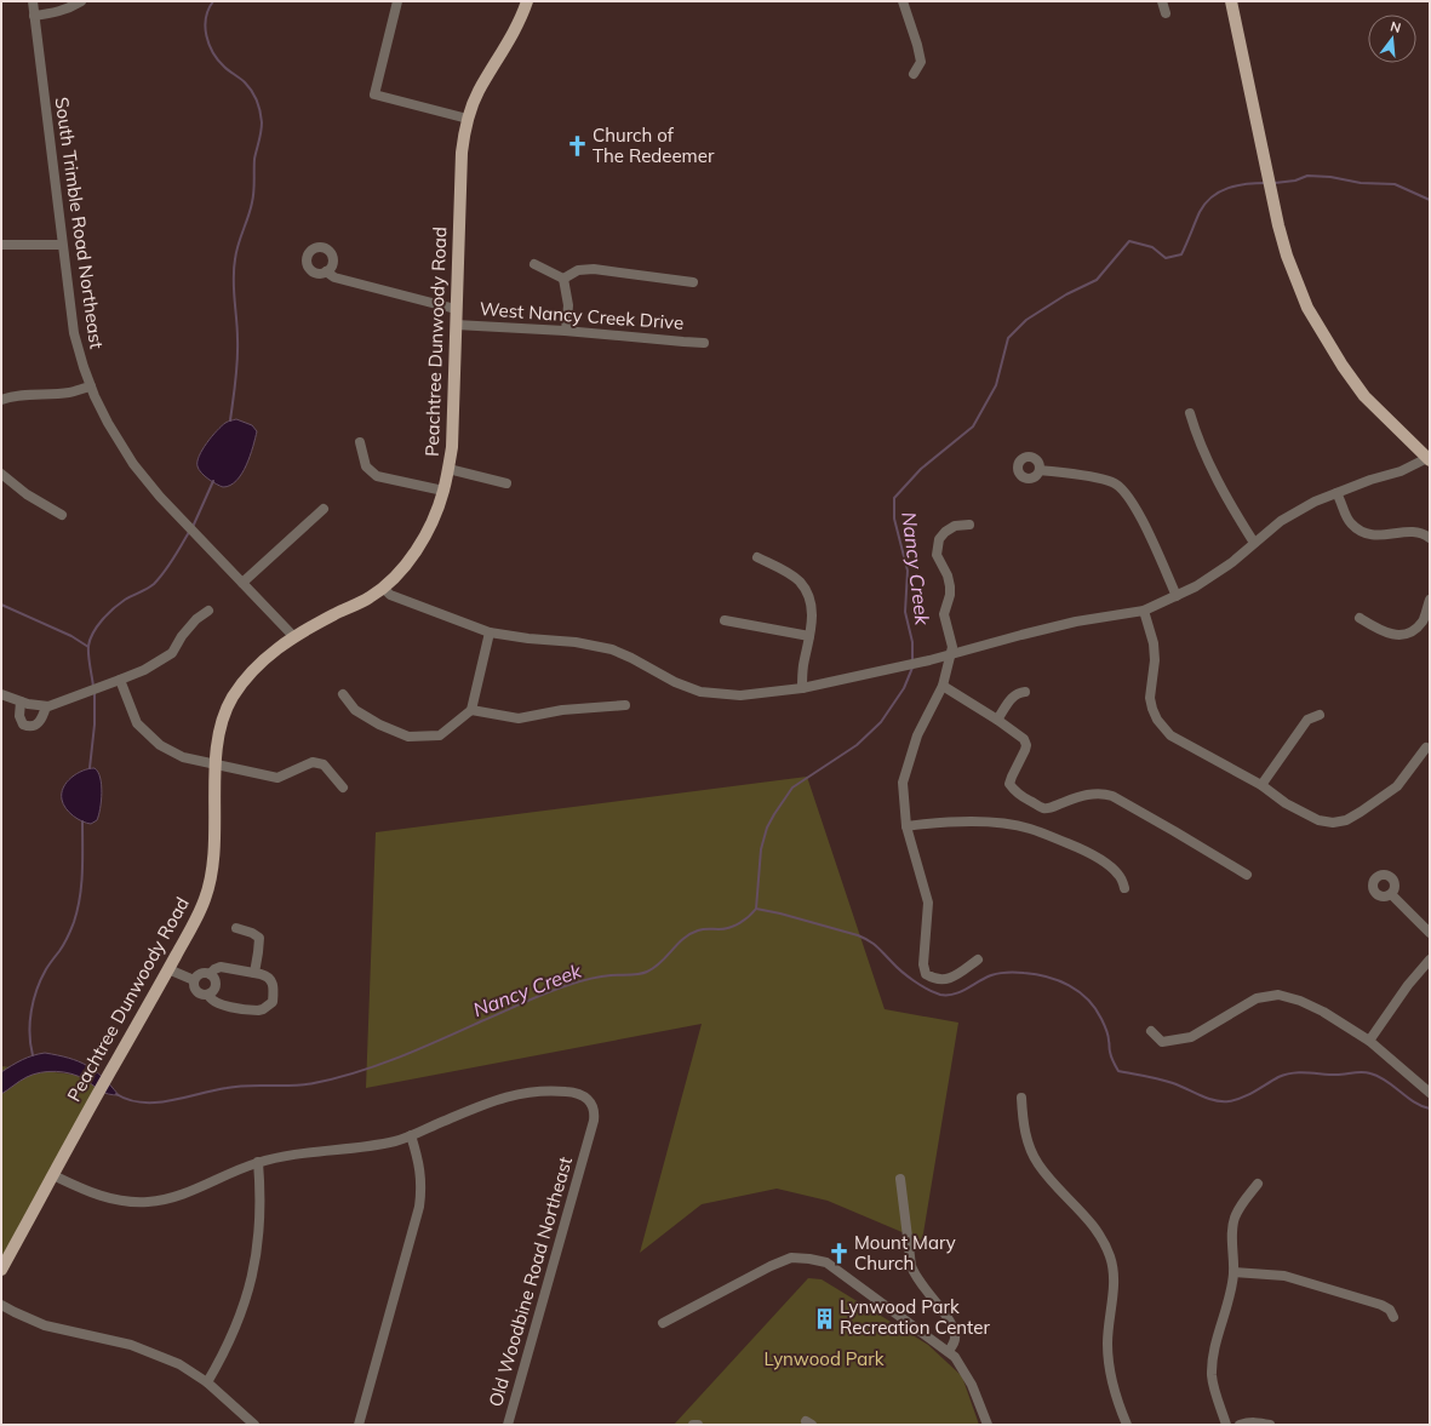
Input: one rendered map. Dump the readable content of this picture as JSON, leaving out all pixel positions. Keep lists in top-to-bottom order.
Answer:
{
  "streets": {
    "main road": ["Peachtree Dunwoody Road"],
    "street": ["South Trimble Road Northeast", "West Nancy Creek Drive", "Old Woodbine Road Northeast"]
  },
  "crossings": [
    ["South Trimble Road Northeast", "Peachtree Dunwoody Road"],
    ["West Nancy Creek Drive", "Peachtree Dunwoody Road"]
  ],
  "water": ["Nancy Creek"],
  "parks": ["Lynwood Park"],
  "places": {
    "church": ["Church of The Redeemer", "Mount Mary Church"],
    "building": ["Lynwood Park Recreation Center"]
  },
  "north": "top"
}
